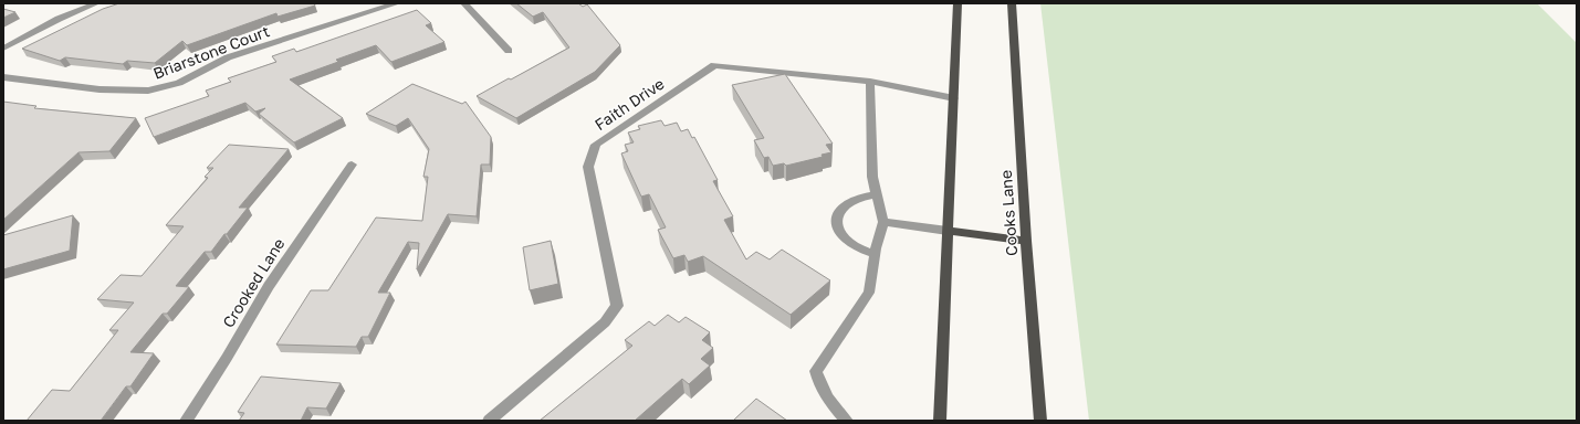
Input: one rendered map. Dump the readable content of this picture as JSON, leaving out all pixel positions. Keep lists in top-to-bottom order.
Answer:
{
  "streets": {
    "main road": ["Cooks Lane"],
    "street": ["Briarstone Court", "Faith Drive", "Crooked Lane"]
  }
}
